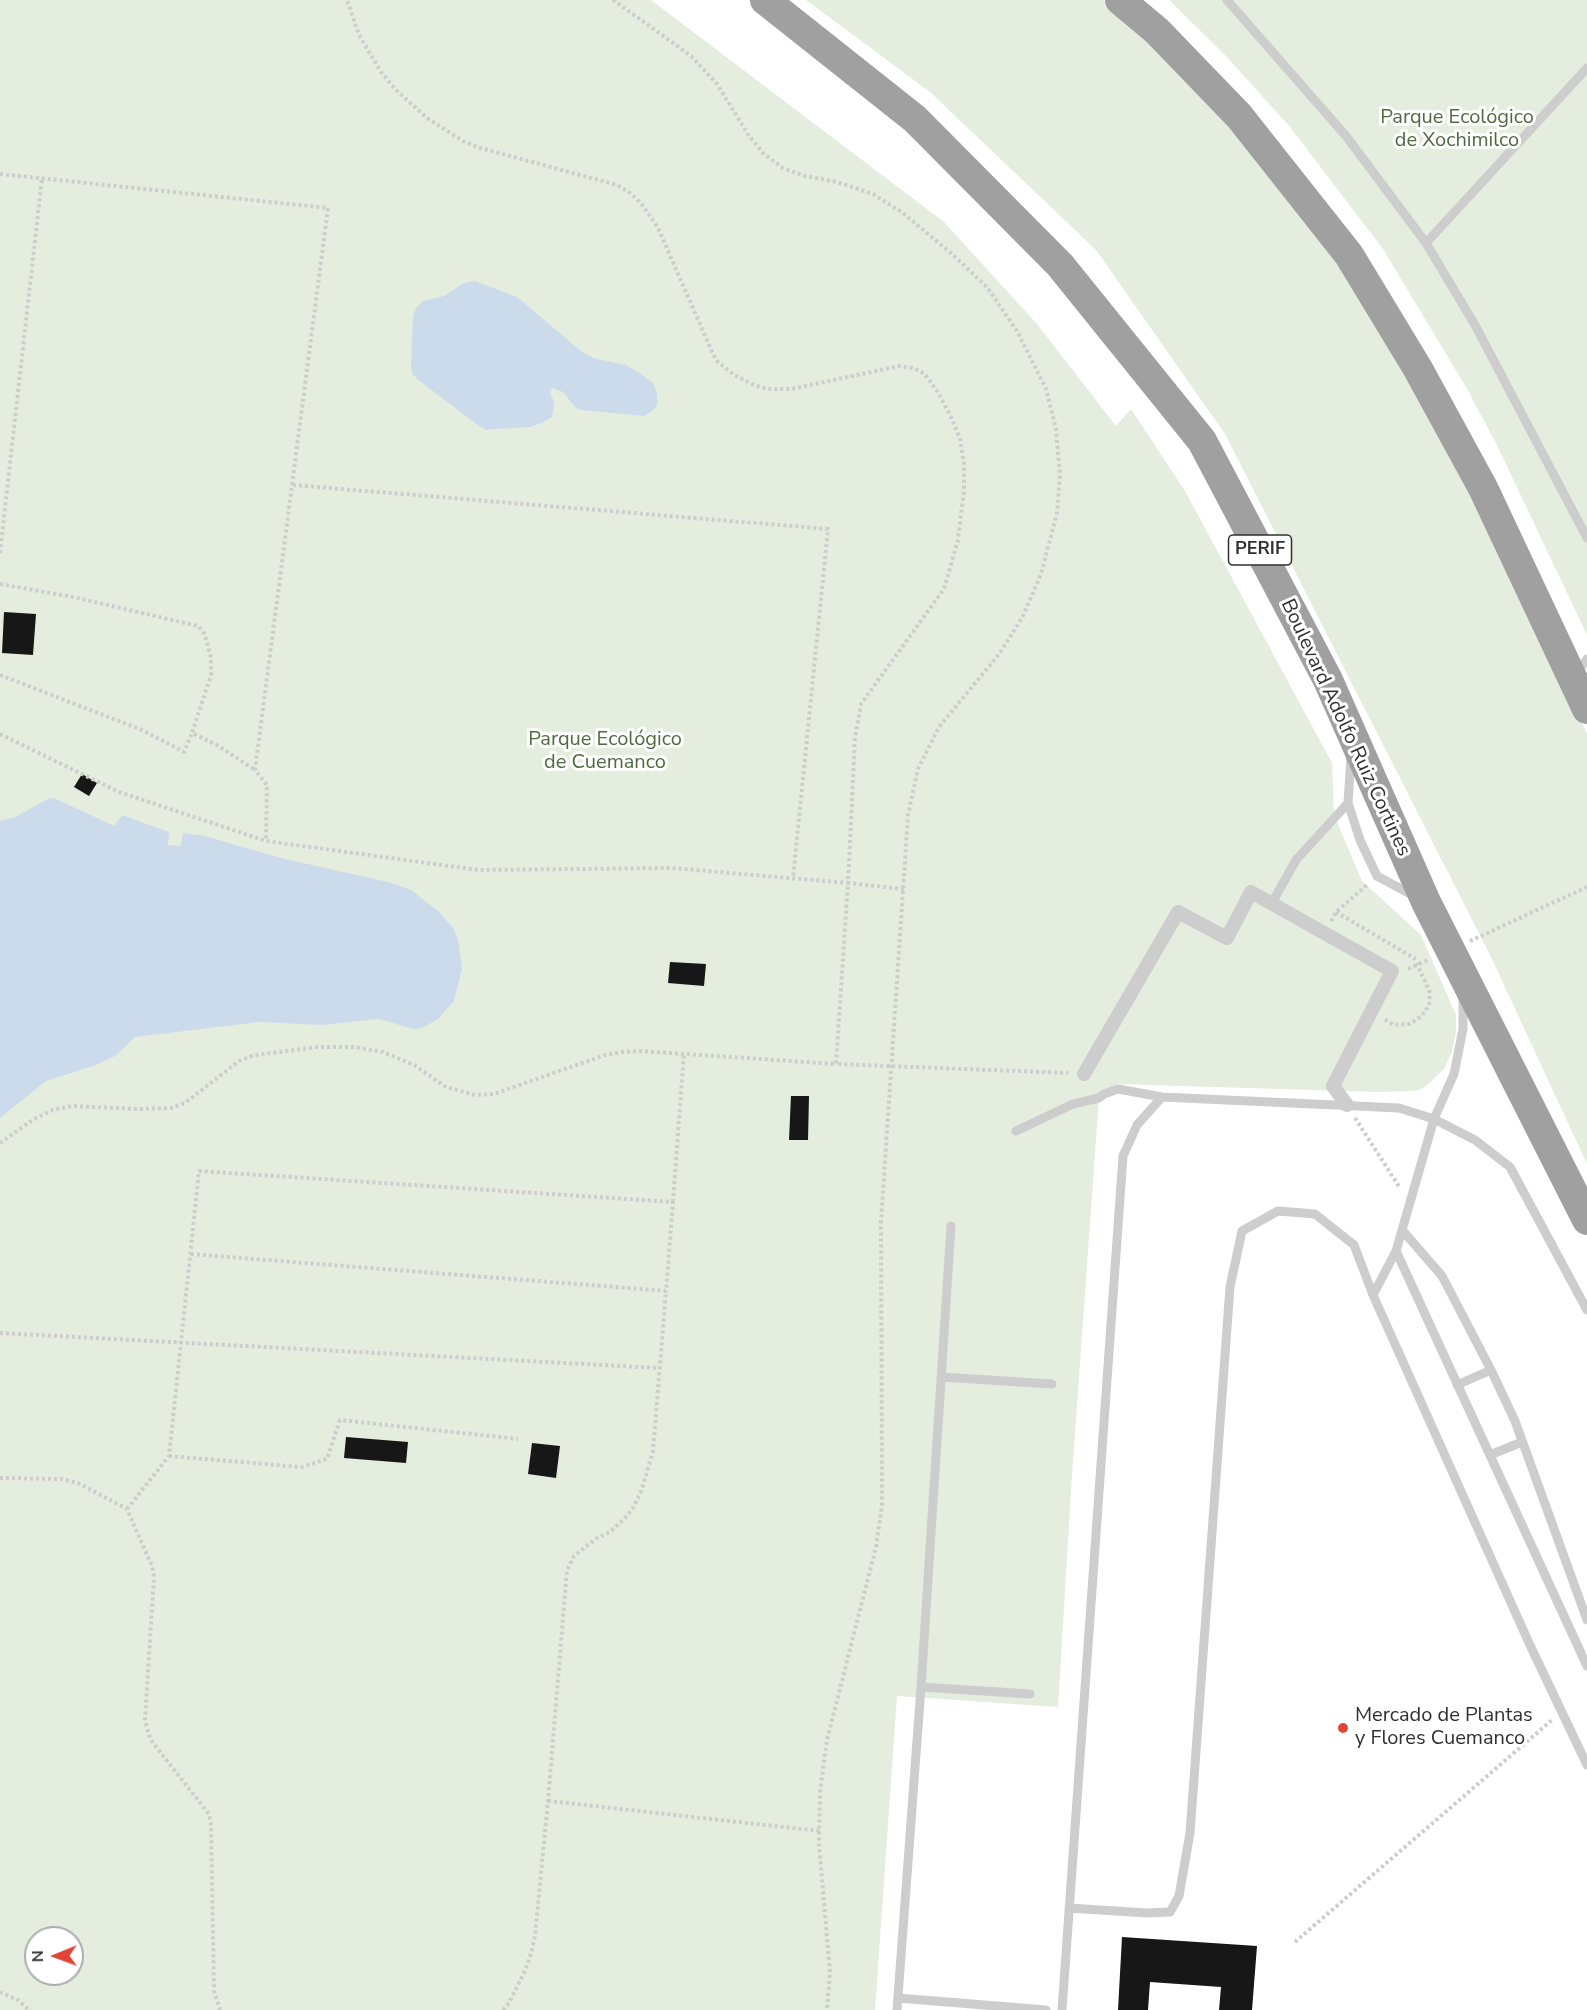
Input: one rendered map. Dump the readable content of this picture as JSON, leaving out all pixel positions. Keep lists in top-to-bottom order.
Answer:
{
  "streets": {
    "highway": ["PERIF", "Boulevard Adolfo Ruiz Cortines"]
  },
  "parks": ["Parque Ecológico de Xochimilco", "Parque Ecológico de Cuemanco"],
  "places": ["Mercado de Plantas y Flores Cuemanco"],
  "north": "left"
}
